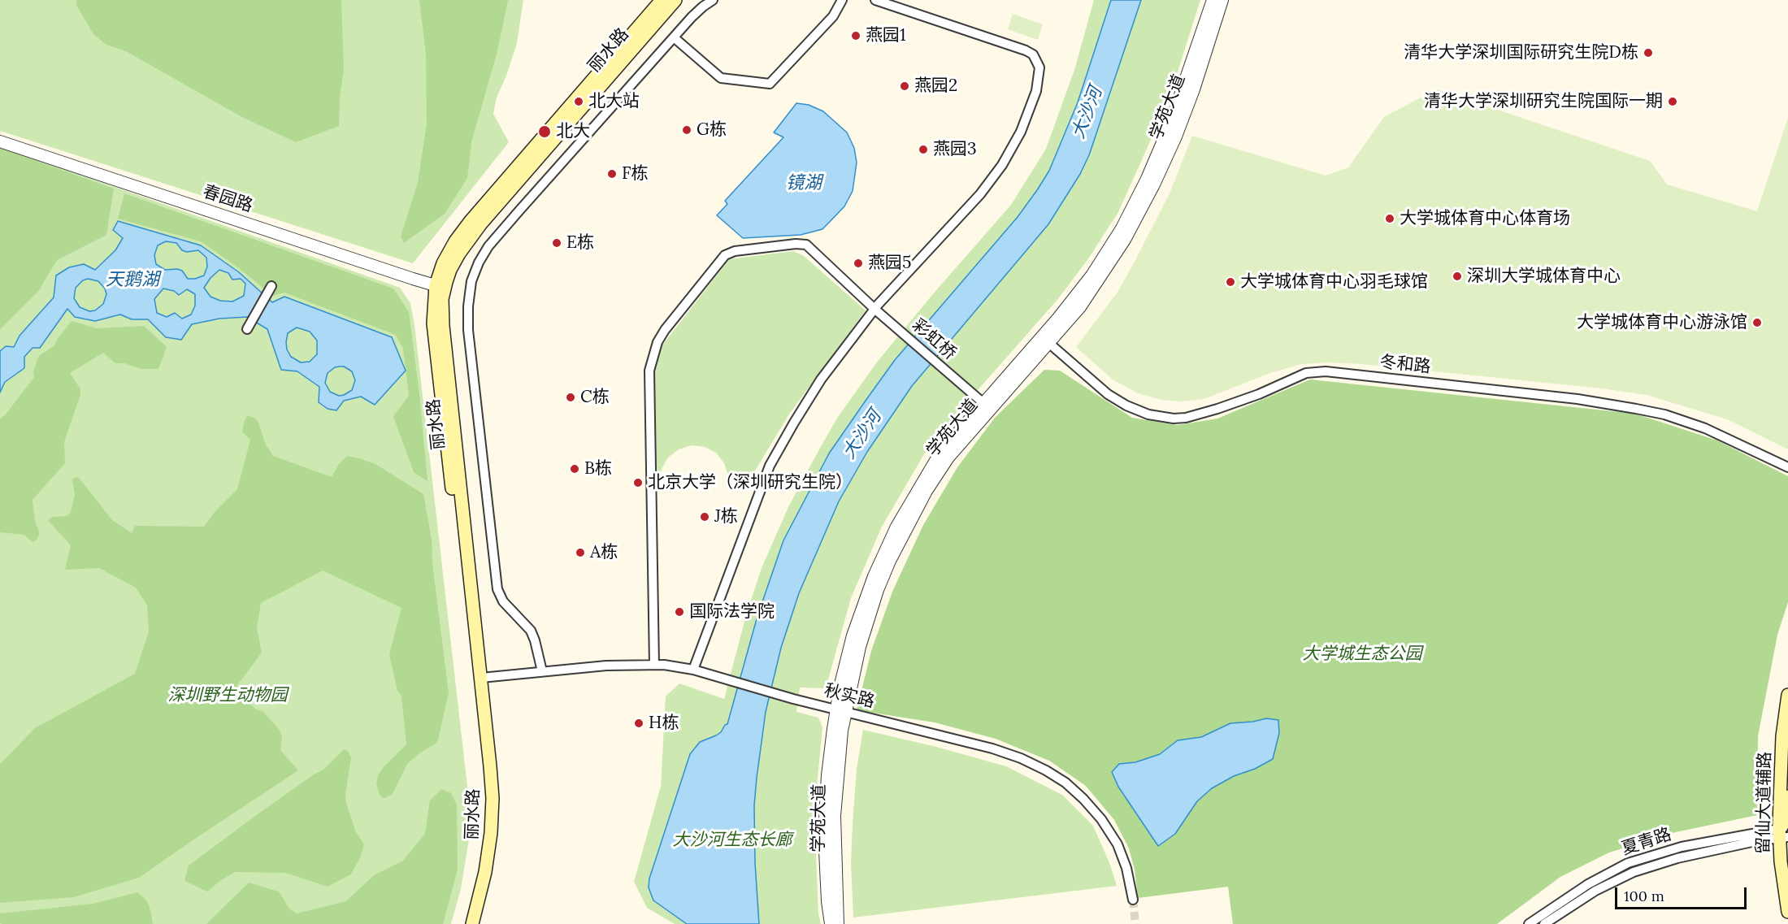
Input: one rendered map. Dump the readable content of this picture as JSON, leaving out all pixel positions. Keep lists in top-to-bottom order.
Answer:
{
  "streets": {
    "main road": ["丽水路", "留仙大道辅路"],
    "street": [
      "学苑大道",
      "春园路",
      "彩虹桥",
      "冬和路",
      "秋实路",
      "夏青路"
    ]
  },
  "crossings": [
    ["丽水路", "春园路"],
    ["丽水路", "秋实路"],
    ["学苑大道", "彩虹桥"],
    ["学苑大道", "冬和路"],
    ["学苑大道", "秋实路"],
    ["彩虹桥", "秋实路"],
    ["留仙大道辅路", "夏青路"]
  ],
  "water": ["大沙河", "镜湖", "天鹅湖"],
  "parks": ["大学城生态公园", "深圳野生动物园", "大沙河生态长廊"],
  "places": [
    "燕园1",
    "清华大学深圳国际研究生院D栋",
    "燕园2",
    "北大站",
    "清华大学深圳研究生院国际一期",
    "G栋",
    "北大",
    "燕园3",
    "F栋",
    "大学城体育中心体育场",
    "E栋",
    "燕园5",
    "深圳大学城体育中心",
    "大学城体育中心羽毛球馆",
    "大学城体育中心游泳馆",
    "C栋",
    "B栋",
    "北京大学（深圳研究生院）",
    "J栋",
    "A栋",
    "国际法学院",
    "H栋"
  ],
  "scale_bar": "100 m"
}
